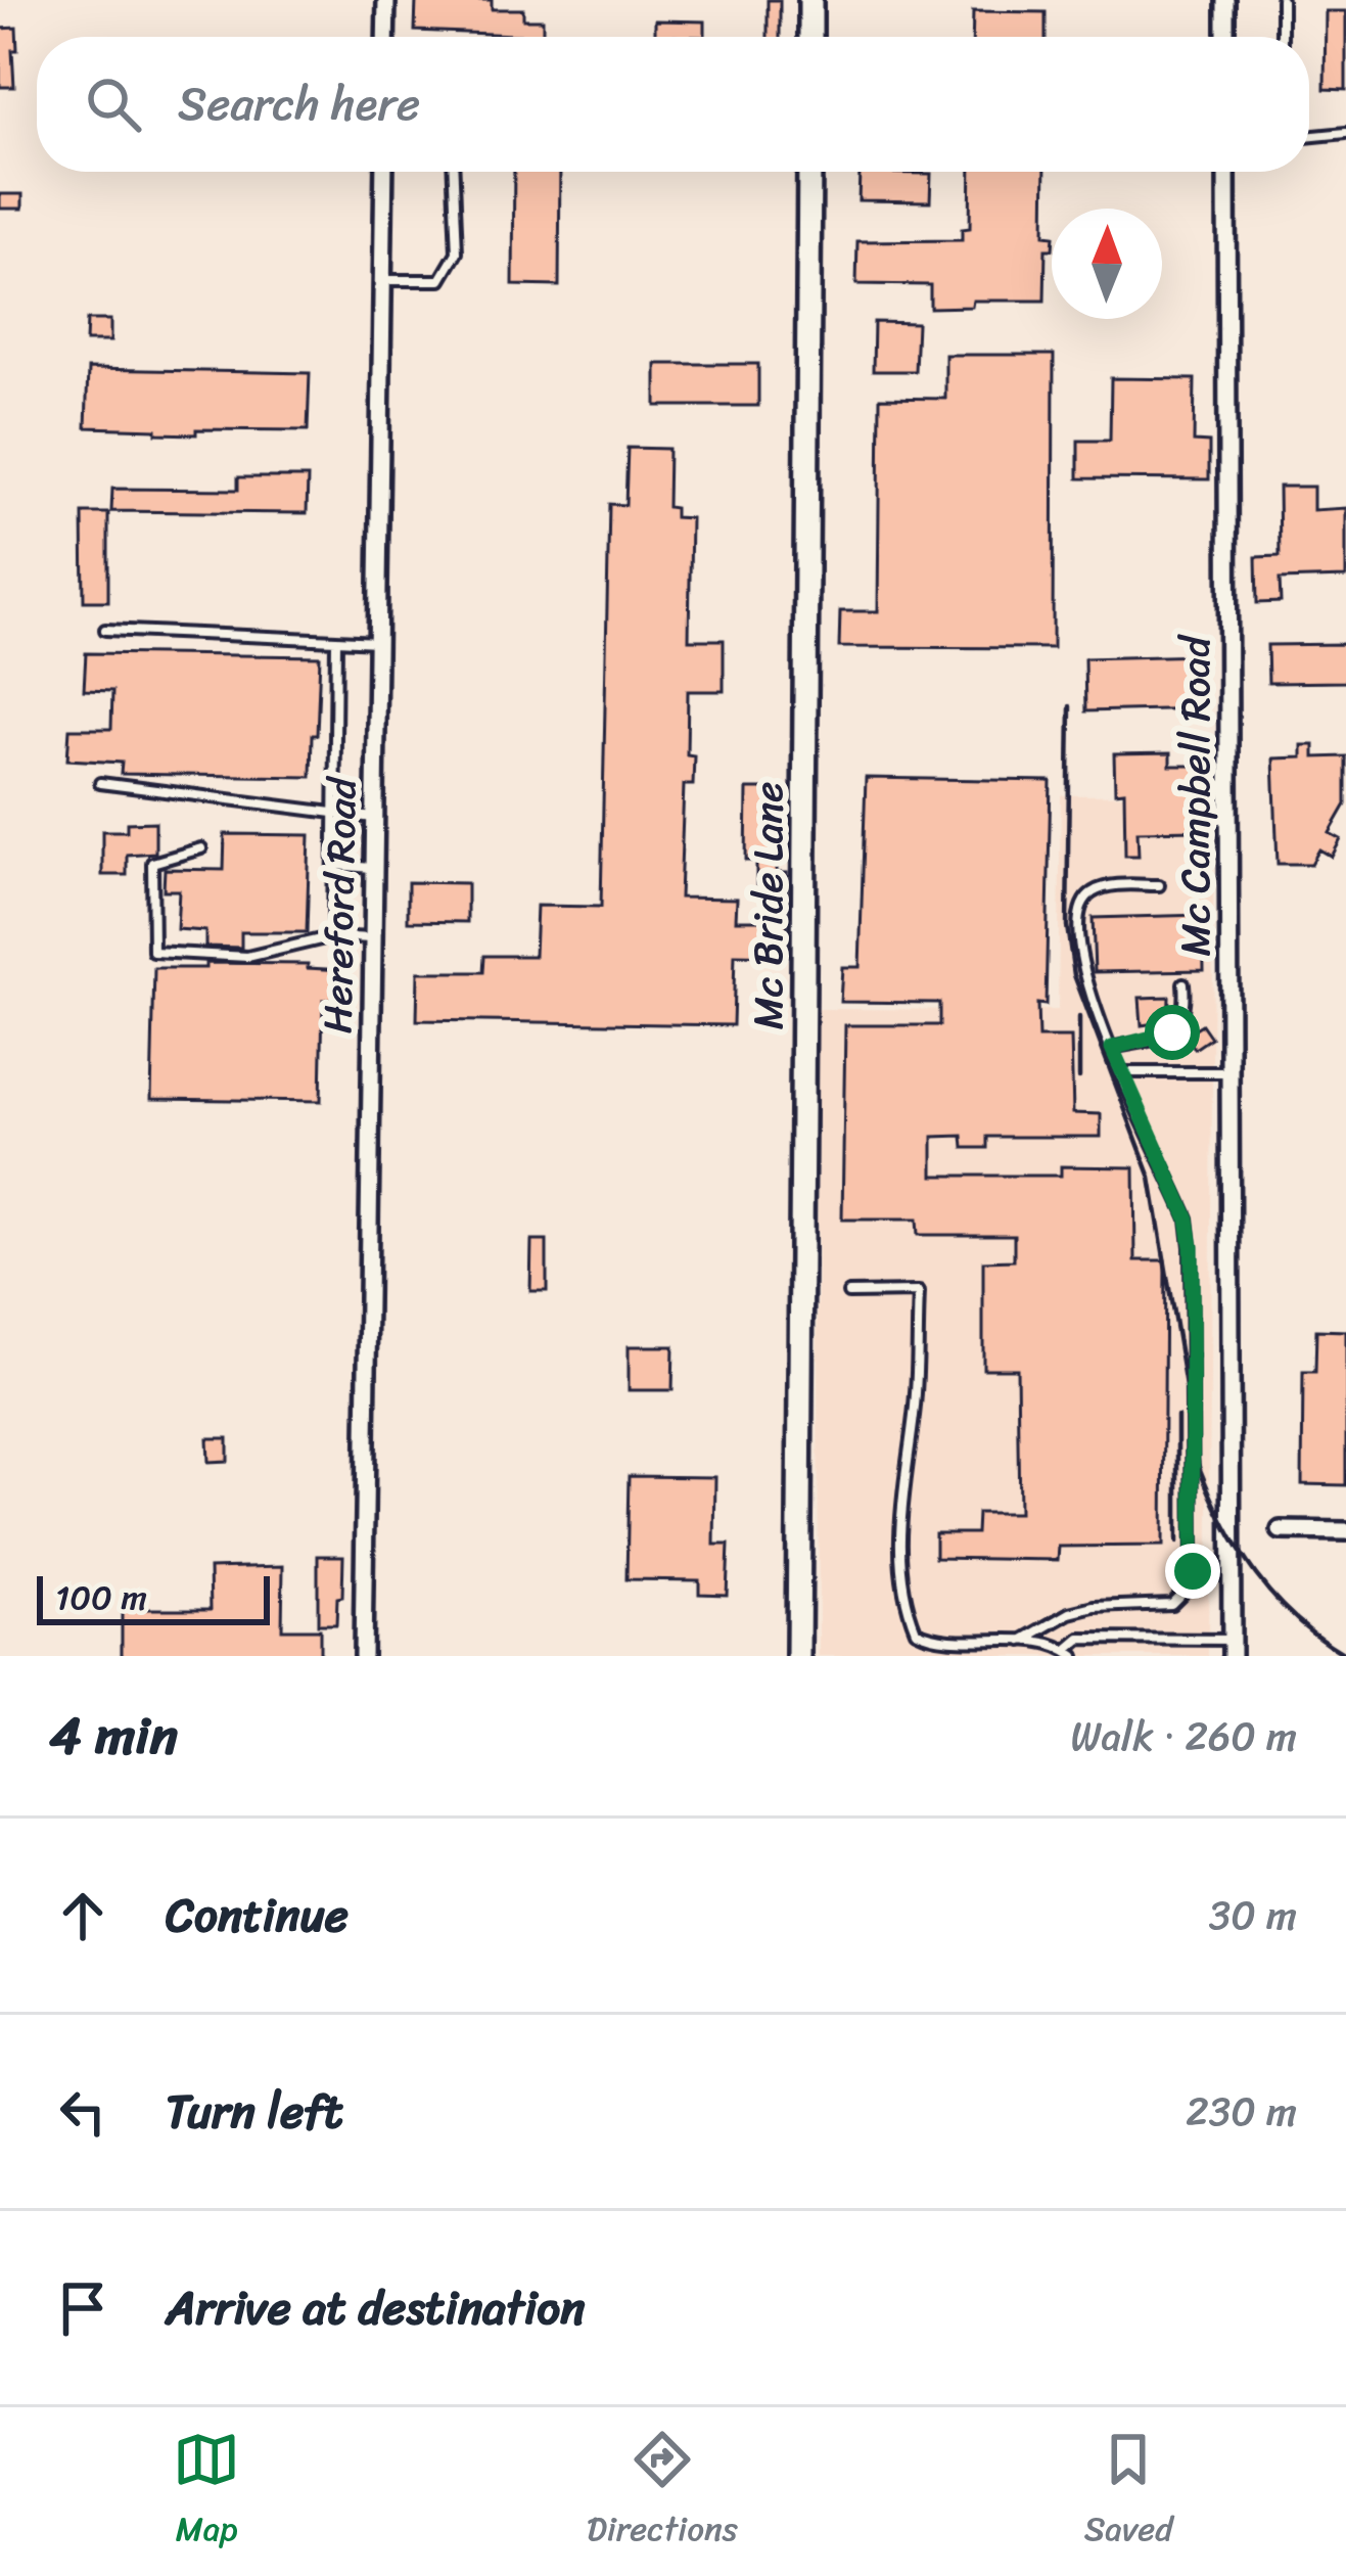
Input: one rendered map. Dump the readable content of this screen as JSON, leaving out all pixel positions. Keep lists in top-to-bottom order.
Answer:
{
  "streets": {
    "street": ["Mc Campbell Road", "Hereford Road", "Mc Bride Lane"]
  },
  "scale_bar": "100 m",
  "north": "top",
  "page": {
    "search": "Search here",
    "scale": "100 m",
    "heading": ["4 min", "Walk · 260 m"],
    "list": [
      ["Continue", "30 m"],
      ["Turn left", "230 m"],
      "Arrive at destination"
    ],
    "nav": ["Map", "Directions", "Saved"]
  }
}
